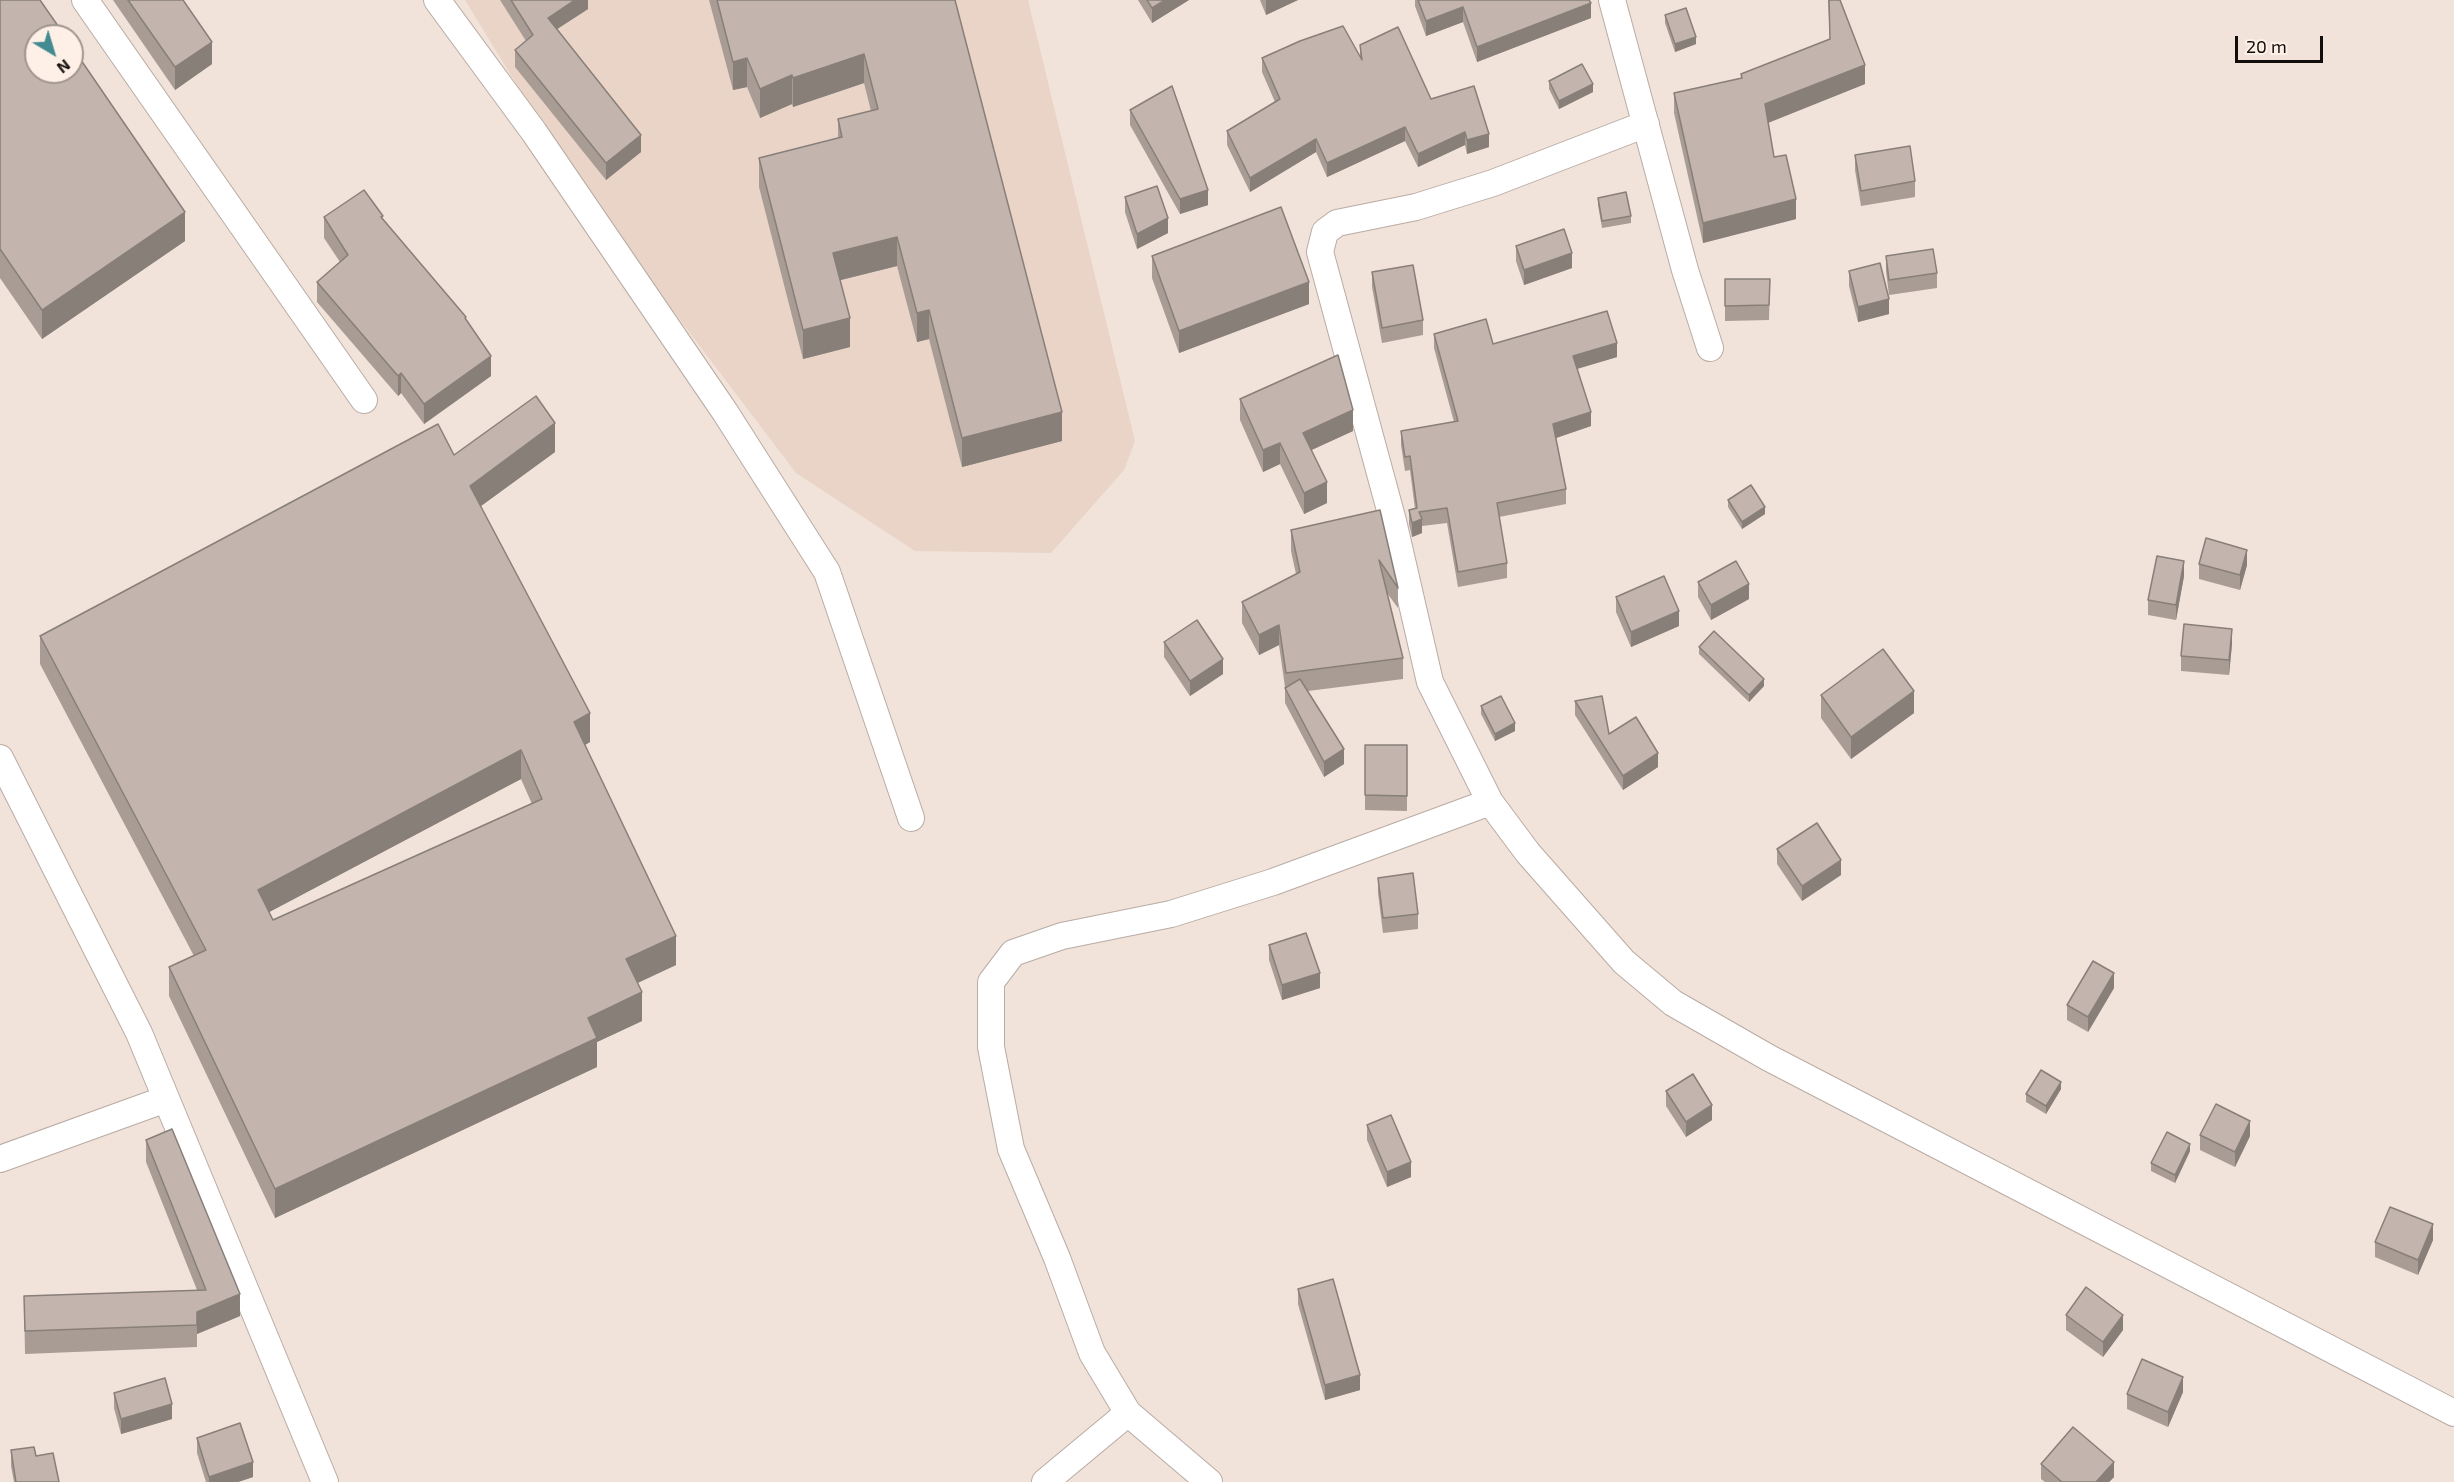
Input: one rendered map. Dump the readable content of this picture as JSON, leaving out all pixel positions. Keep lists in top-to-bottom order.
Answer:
{
  "scale_bar": "20 m",
  "north": "bottom right"
}
